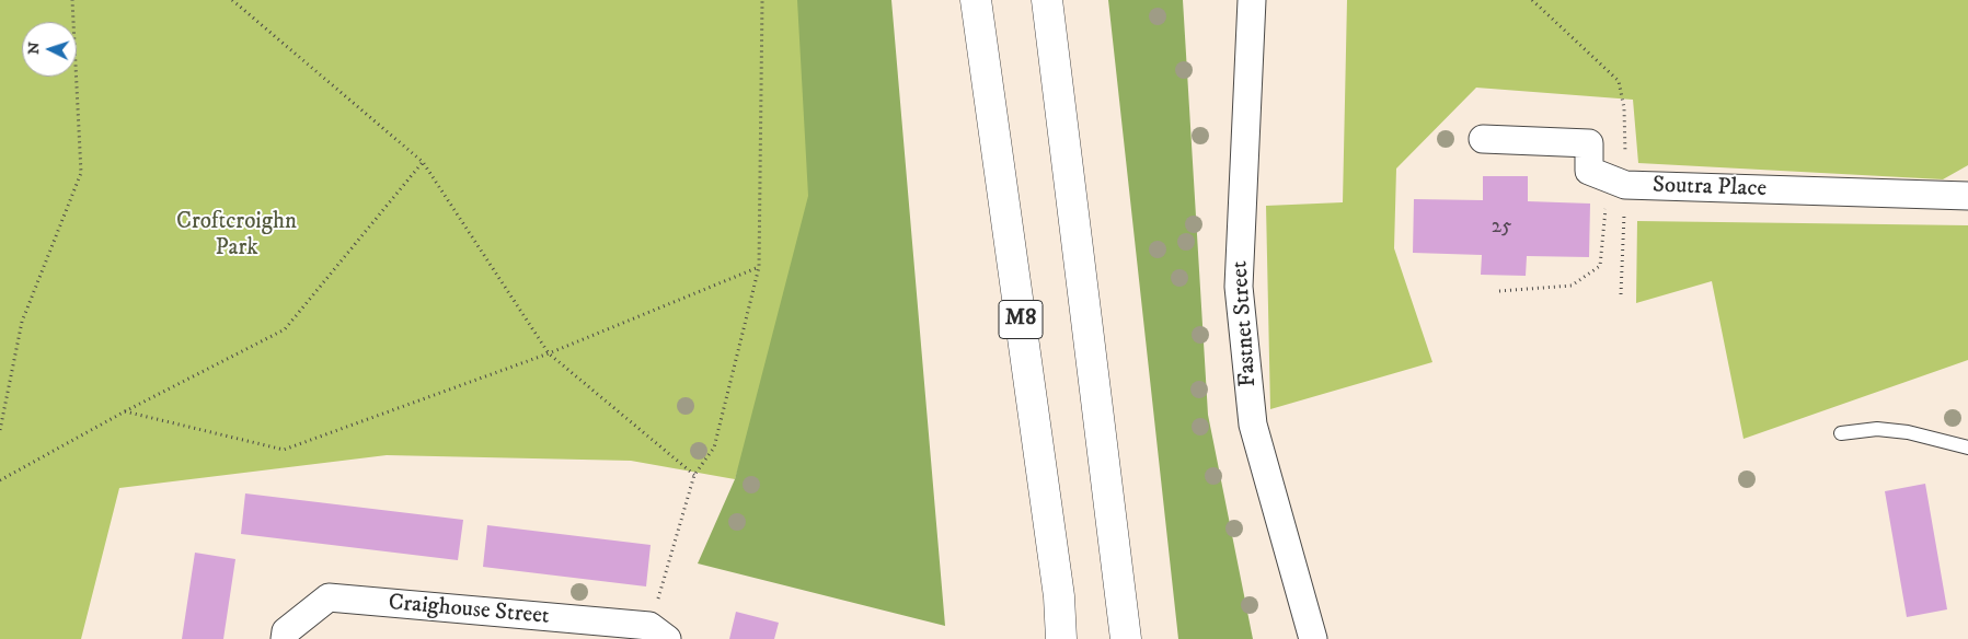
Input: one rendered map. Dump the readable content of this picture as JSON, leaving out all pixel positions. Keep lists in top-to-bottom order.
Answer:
{
  "streets": {
    "highway": ["M8"],
    "street": ["Soutra Place", "Fastnet Street", "Craighouse Street"]
  },
  "parks": ["Croftcroighn Park"],
  "house_numbers": ["25"],
  "north": "left"
}
